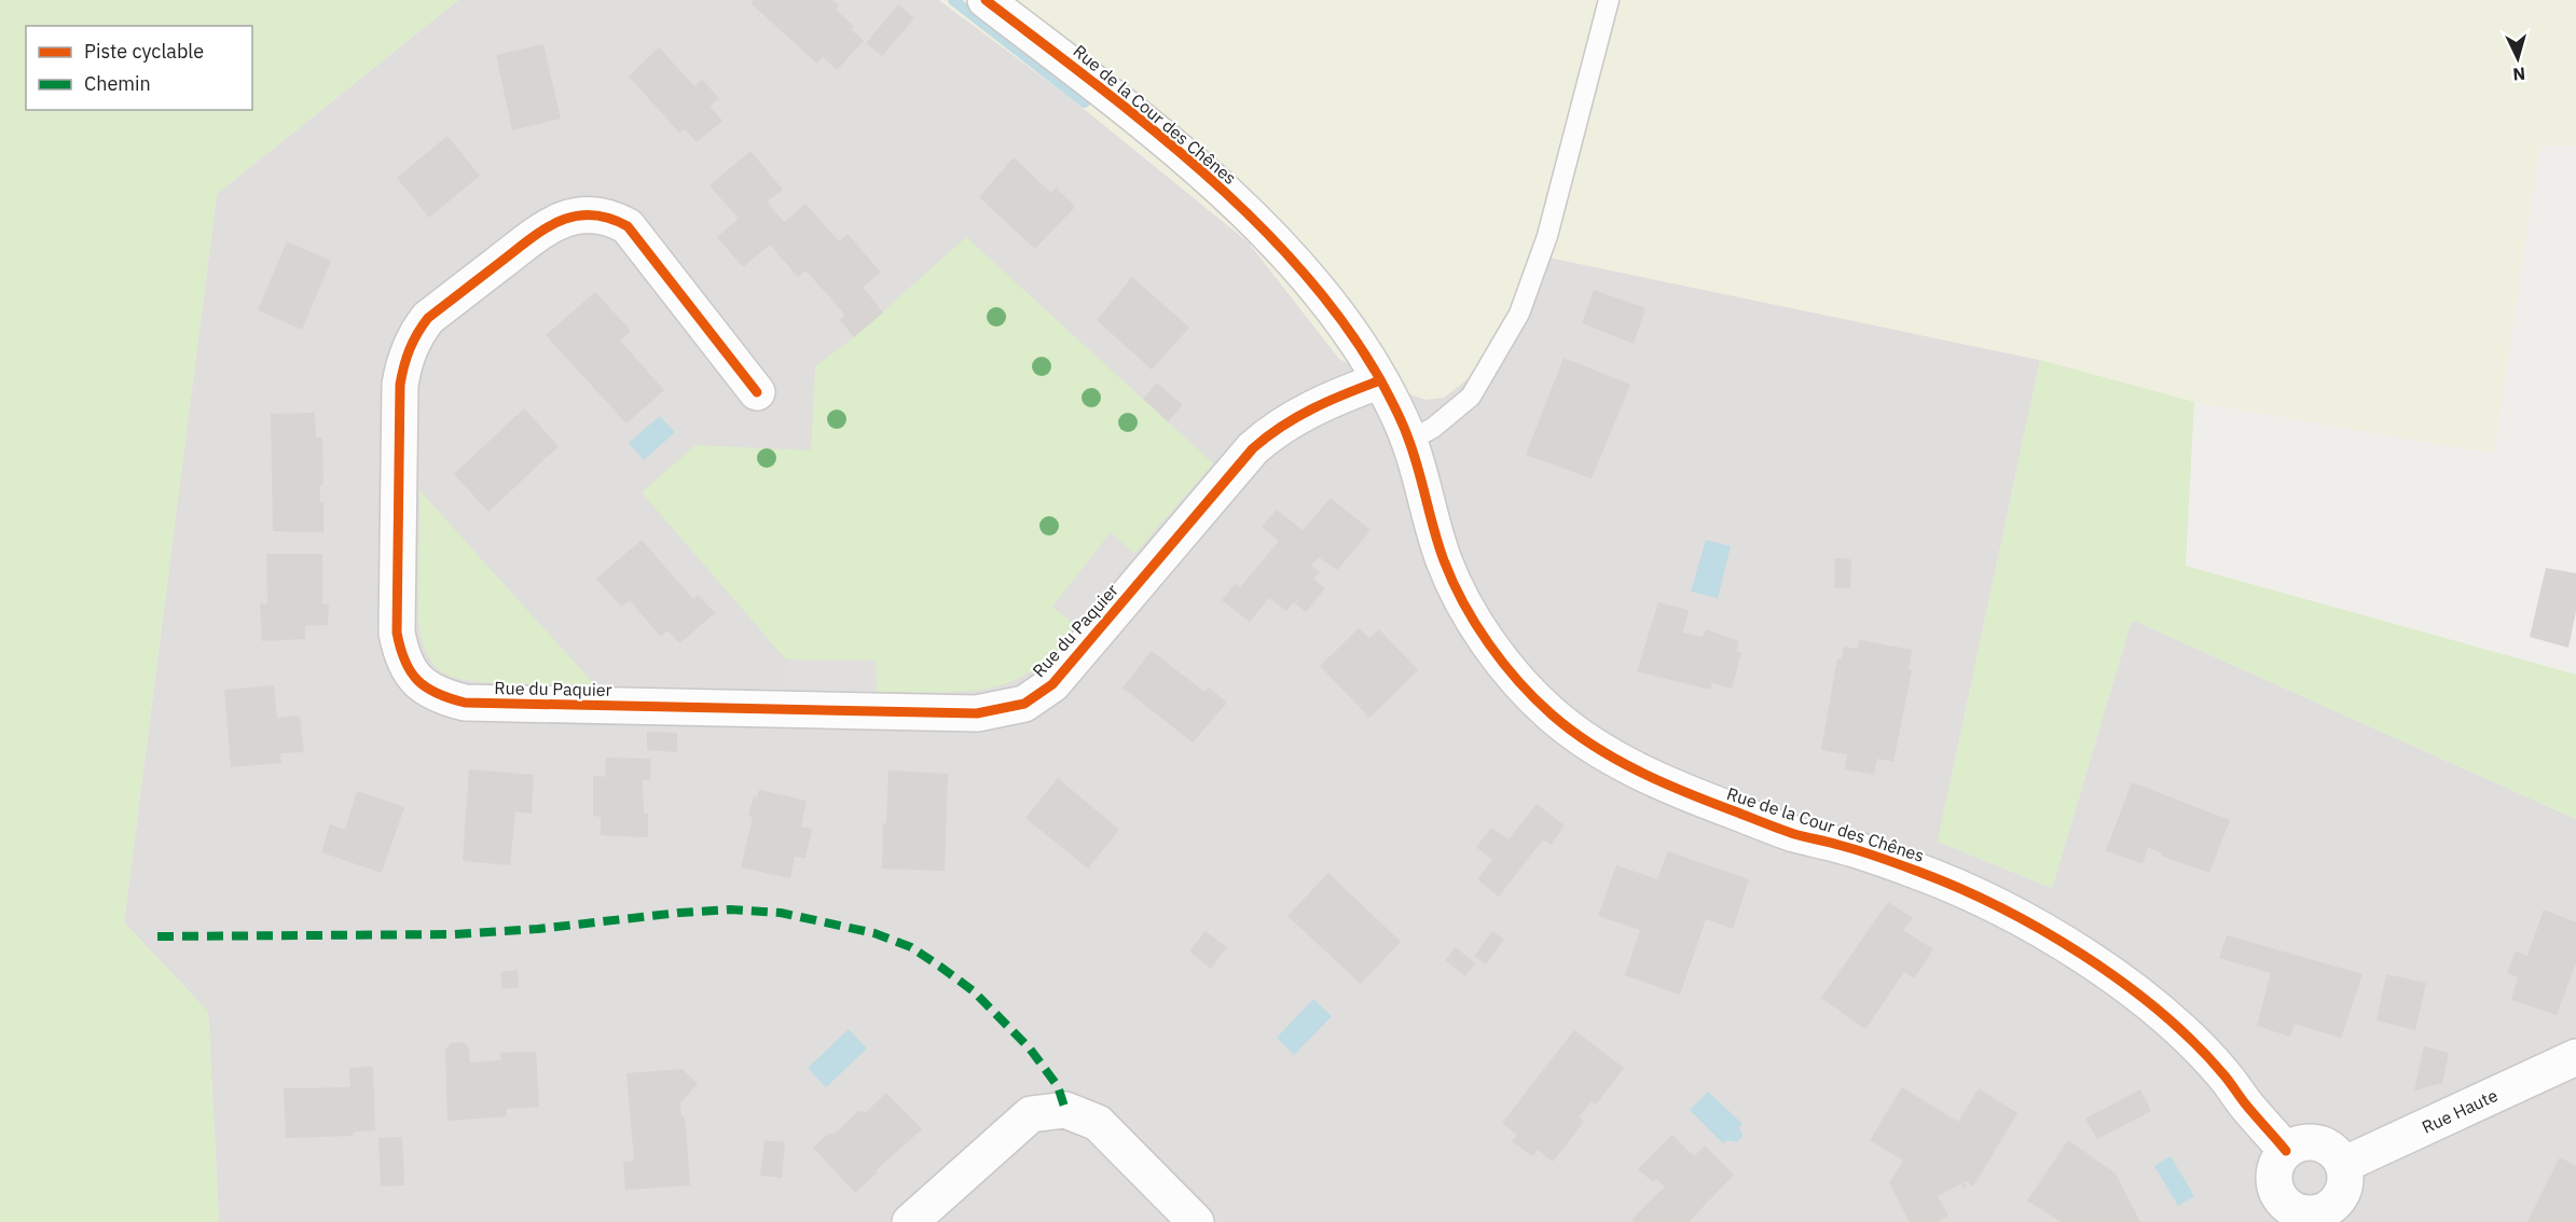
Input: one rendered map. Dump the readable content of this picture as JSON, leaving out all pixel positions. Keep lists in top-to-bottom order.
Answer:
{
  "streets": {
    "street": ["Rue de la Cour des Chênes", "Rue du Paquier", "Rue Haute"]
  },
  "crossings": [
    ["Rue de la Cour des Chênes", "Rue du Paquier"],
    ["Rue de la Cour des Chênes", "Rue Haute"]
  ],
  "legend": ["Piste cyclable", "Chemin"],
  "north": "bottom"
}
